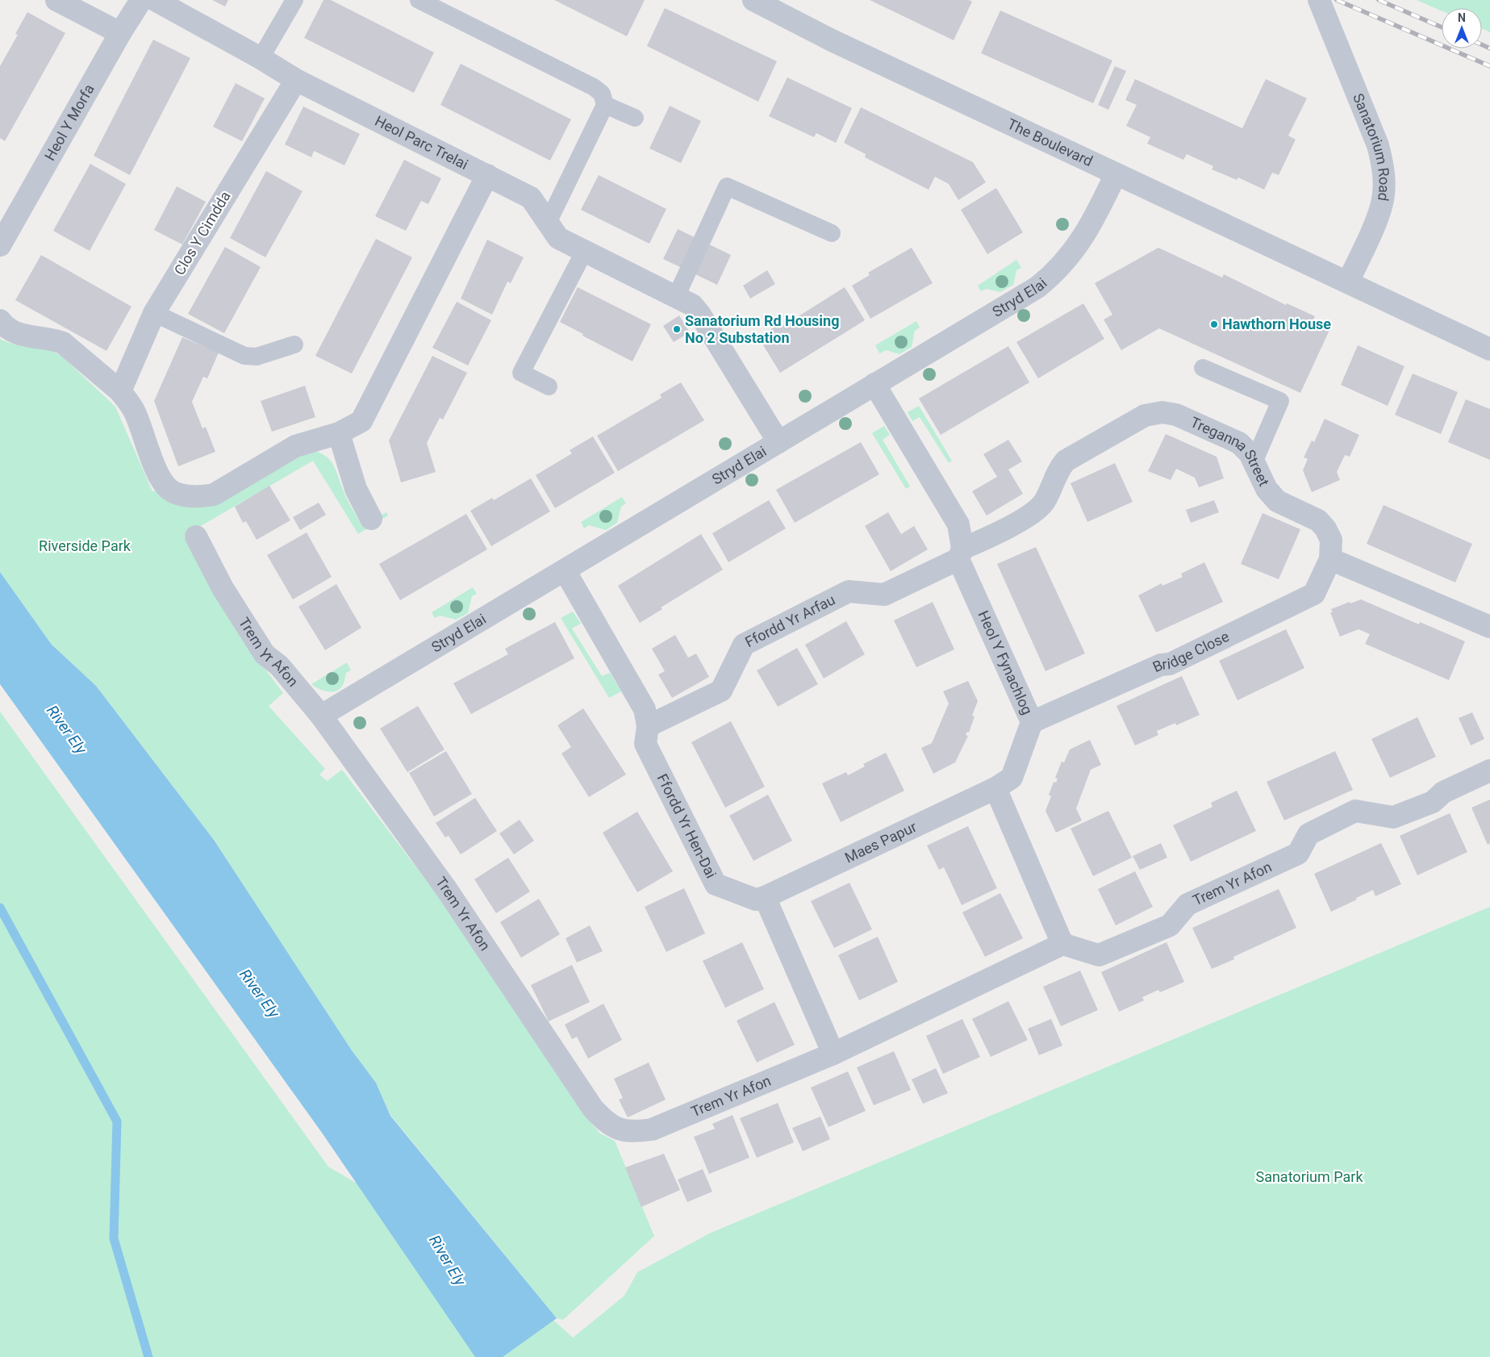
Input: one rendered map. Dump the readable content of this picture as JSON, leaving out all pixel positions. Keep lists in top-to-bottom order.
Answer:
{
  "streets": {
    "street": [
      "Heol Y Morfa",
      "Heol Parc Trelai",
      "The Boulevard",
      "Sanatorium Road",
      "Clos Y Cimdda",
      "Stryd Elai",
      "Treganna Street",
      "Ffordd Yr Arfau",
      "Trem Yr Afon",
      "Bridge Close",
      "Heol Y Fynachlog",
      "Ffordd Yr Hen-Dai",
      "Maes Papur"
    ]
  },
  "crossings": [
    ["Heol Parc Trelai", "Clos Y Cimdda"],
    ["Heol Parc Trelai", "Stryd Elai"],
    ["The Boulevard", "Sanatorium Road"],
    ["The Boulevard", "Stryd Elai"],
    ["Stryd Elai", "Trem Yr Afon"],
    ["Stryd Elai", "Heol Y Fynachlog"],
    ["Stryd Elai", "Ffordd Yr Hen-Dai"],
    ["Treganna Street", "Ffordd Yr Arfau"],
    ["Treganna Street", "Bridge Close"],
    ["Treganna Street", "Heol Y Fynachlog"],
    ["Ffordd Yr Arfau", "Heol Y Fynachlog"],
    ["Ffordd Yr Arfau", "Ffordd Yr Hen-Dai"],
    ["Bridge Close", "Heol Y Fynachlog"],
    ["Heol Y Fynachlog", "Maes Papur"],
    ["Ffordd Yr Hen-Dai", "Maes Papur"]
  ],
  "water": ["River Ely"],
  "parks": ["Riverside Park", "Sanatorium Park"],
  "places": ["Hawthorn House", "Sanatorium Rd Housing No 2 Substation"],
  "north": "top"
}
